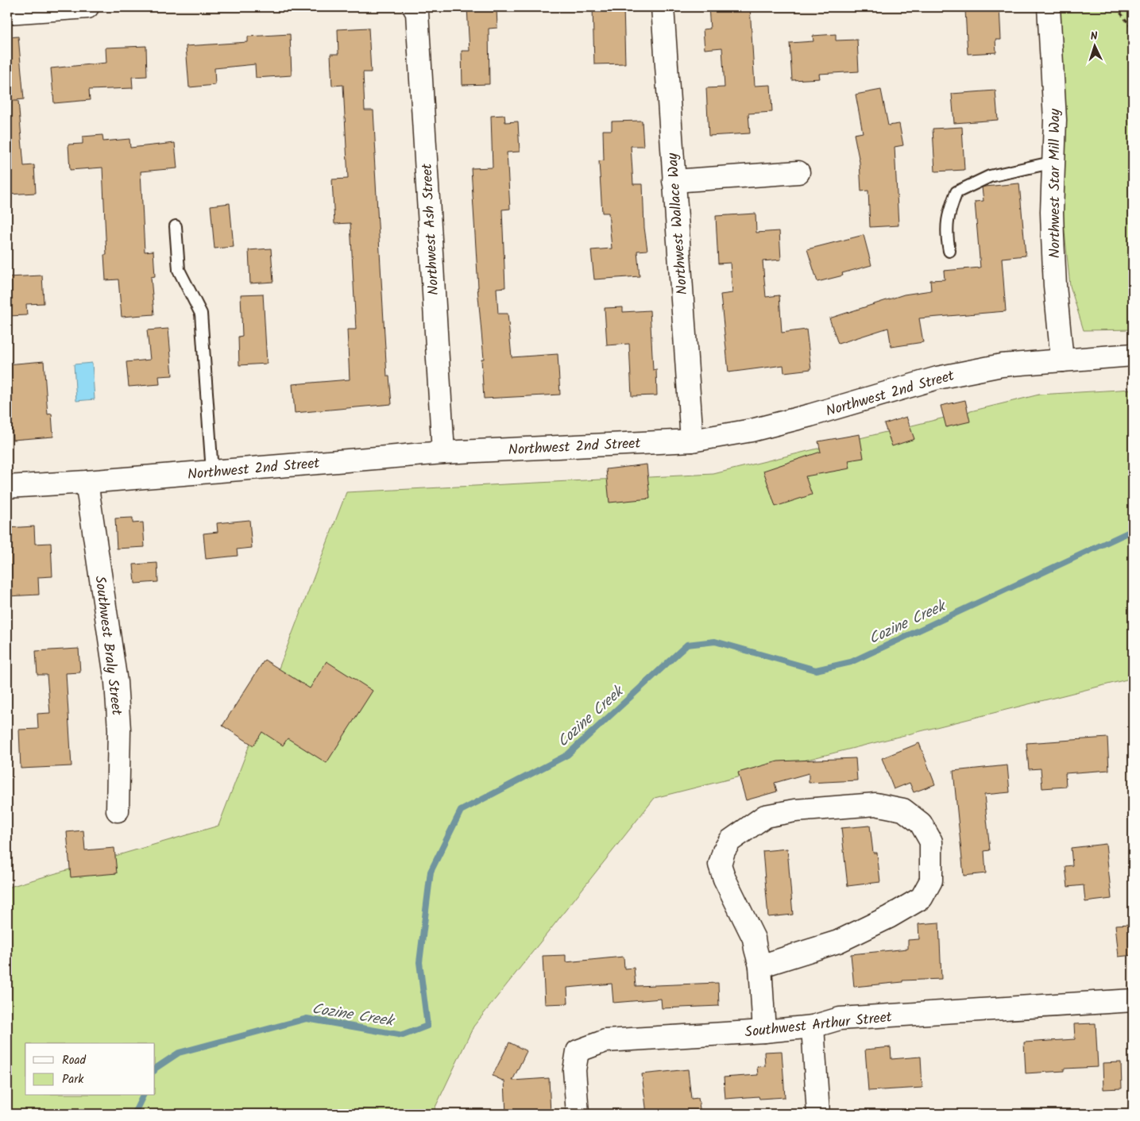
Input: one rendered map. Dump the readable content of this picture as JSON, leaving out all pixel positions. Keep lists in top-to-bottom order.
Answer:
{
  "streets": {
    "street": [
      "Northwest Star Mill Way",
      "Northwest Wallace Way",
      "Northwest Ash Street",
      "Northwest 2nd Street",
      "Southwest Braly Street",
      "Southwest Arthur Street"
    ]
  },
  "crossings": [
    ["Northwest Star Mill Way", "Northwest 2nd Street"],
    ["Northwest Wallace Way", "Northwest 2nd Street"],
    ["Northwest Ash Street", "Northwest 2nd Street"],
    ["Northwest 2nd Street", "Southwest Braly Street"]
  ],
  "water": ["Cozine Creek"],
  "legend": ["Road", "Park"],
  "north": "top"
}
